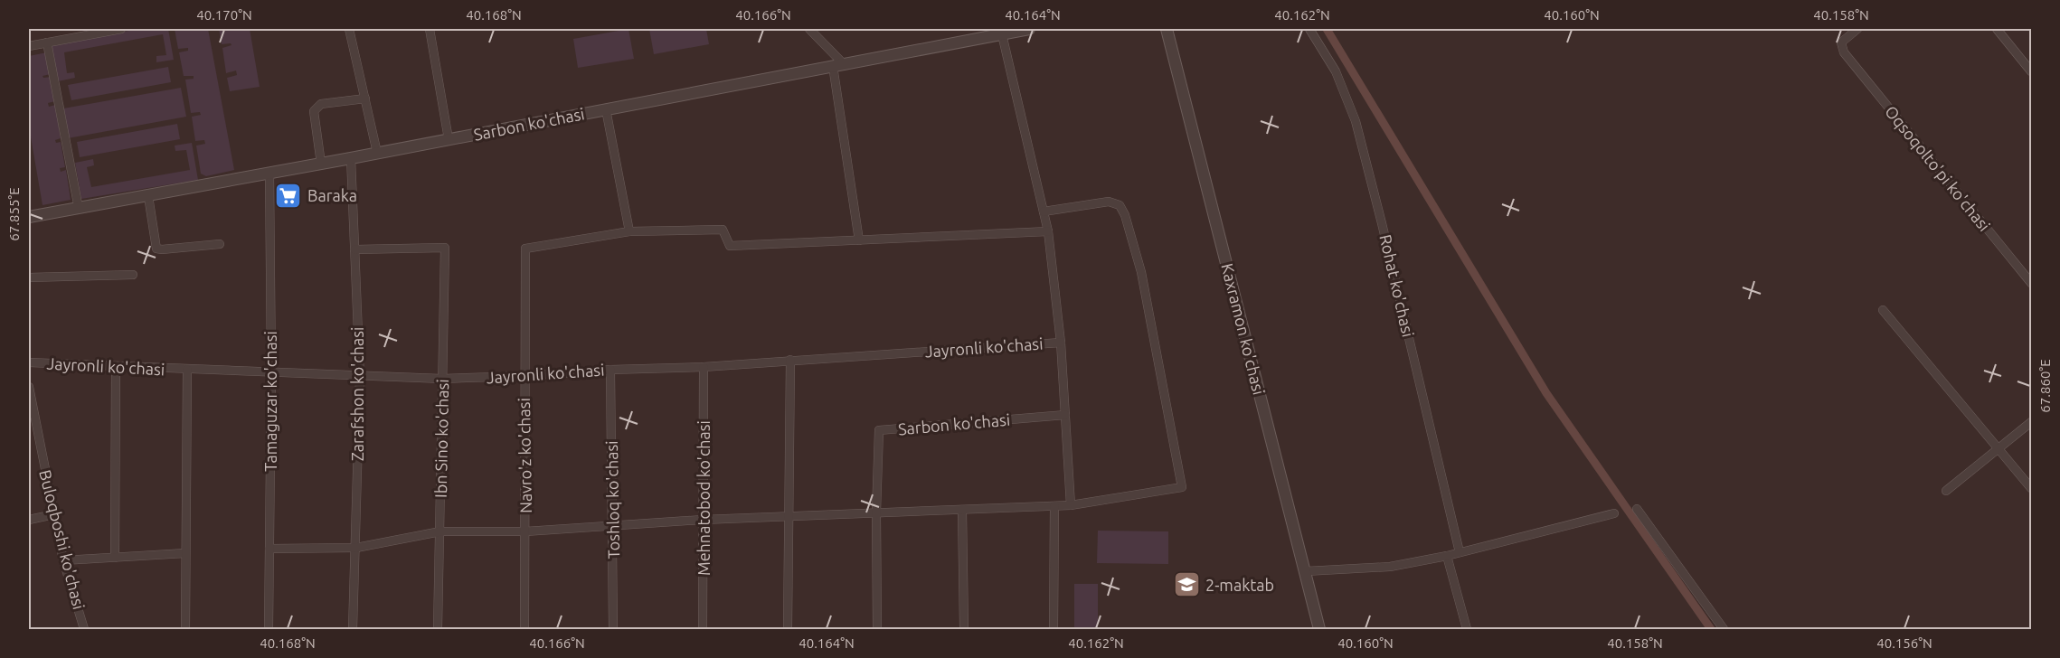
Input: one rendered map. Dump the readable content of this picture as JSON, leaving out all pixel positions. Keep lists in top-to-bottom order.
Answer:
{
  "streets": {
    "street": [
      "Sarbon ko'chasi",
      "Oqsoqolto'pi ko'chasi",
      "Rohat ko'chasi",
      "Kaxramon ko'chasi",
      "Jayronli ko'chasi",
      "Zarafshon ko'chasi",
      "Tamaguzar ko'chasi",
      "Ibn Sino ko'chasi",
      "Navro'z ko'chasi",
      "Mehnatobod ko'chasi",
      "Toshloq ko'chasi",
      "Buloqboshi ko'chasi"
    ]
  },
  "crossings": [
    ["Sarbon ko'chasi", "Zarafshon ko'chasi"],
    ["Sarbon ko'chasi", "Tamaguzar ko'chasi"],
    ["Jayronli ko'chasi", "Zarafshon ko'chasi"],
    ["Jayronli ko'chasi", "Tamaguzar ko'chasi"],
    ["Jayronli ko'chasi", "Ibn Sino ko'chasi"],
    ["Jayronli ko'chasi", "Navro'z ko'chasi"],
    ["Jayronli ko'chasi", "Mehnatobod ko'chasi"],
    ["Jayronli ko'chasi", "Toshloq ko'chasi"],
    ["Zarafshon ko'chasi", "Ibn Sino ko'chasi"]
  ],
  "places": {
    "supermarket": ["Baraka"],
    "school or university": ["2-maktab"]
  },
  "coordinates": [
    "40.170°N",
    "40.168°N",
    "40.166°N",
    "40.164°N",
    "40.162°N",
    "40.160°N",
    "40.158°N",
    "67.855°E",
    "67.860°E",
    "40.156°N"
  ]
}
